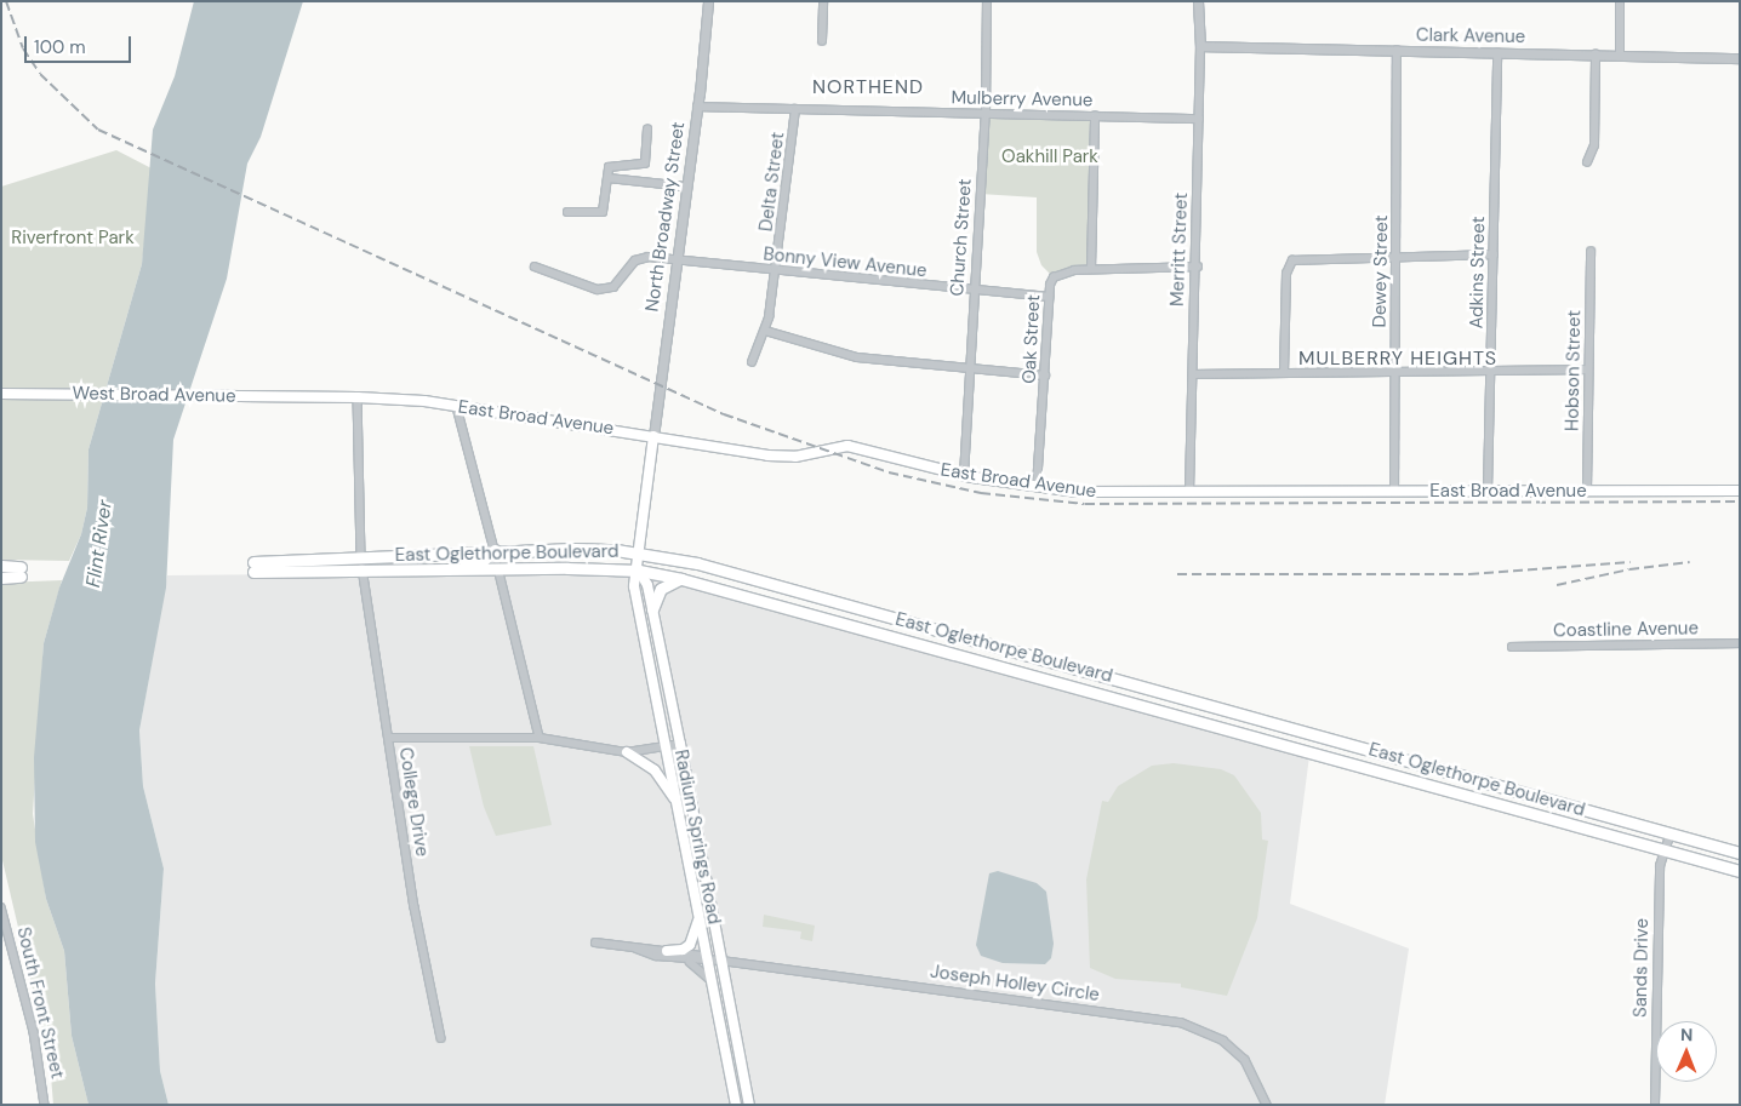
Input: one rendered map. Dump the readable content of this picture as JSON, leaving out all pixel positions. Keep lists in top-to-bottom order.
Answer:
{
  "streets": {
    "main road": [
      "West Broad Avenue",
      "East Broad Avenue",
      "East Oglethorpe Boulevard",
      "Radium Springs Road"
    ],
    "street": [
      "Clark Avenue",
      "Mulberry Avenue",
      "Delta Street",
      "North Broadway Street",
      "Church Street",
      "Merritt Street",
      "Bonny View Avenue",
      "Dewey Street",
      "Adkins Street",
      "Oak Street",
      "Hobson Street",
      "Coastline Avenue",
      "College Drive",
      "Sands Drive",
      "Joseph Holley Circle",
      "South Front Street"
    ]
  },
  "crossings": [
    ["Clark Avenue", "Merritt Street"],
    ["Clark Avenue", "Dewey Street"],
    ["Clark Avenue", "Adkins Street"],
    ["Mulberry Avenue", "Delta Street"],
    ["Mulberry Avenue", "North Broadway Street"],
    ["Mulberry Avenue", "Church Street"],
    ["Mulberry Avenue", "Merritt Street"],
    ["Delta Street", "Bonny View Avenue"],
    ["North Broadway Street", "Bonny View Avenue"],
    ["North Broadway Street", "East Broad Avenue"],
    ["North Broadway Street", "Radium Springs Road"],
    ["Church Street", "Bonny View Avenue"],
    ["Church Street", "East Broad Avenue"],
    ["Merritt Street", "East Broad Avenue"],
    ["Bonny View Avenue", "Oak Street"],
    ["Dewey Street", "East Broad Avenue"],
    ["Adkins Street", "East Broad Avenue"],
    ["Oak Street", "East Broad Avenue"],
    ["Hobson Street", "East Broad Avenue"],
    ["West Broad Avenue", "East Broad Avenue"],
    ["East Broad Avenue", "College Drive"],
    ["East Broad Avenue", "Radium Springs Road"],
    ["East Oglethorpe Boulevard", "College Drive"],
    ["East Oglethorpe Boulevard", "Radium Springs Road"],
    ["East Oglethorpe Boulevard", "Sands Drive"],
    ["Radium Springs Road", "Joseph Holley Circle"]
  ],
  "districts": ["NORTHEND", "MULBERRY HEIGHTS"],
  "water": ["Flint River"],
  "parks": ["Oakhill Park", "Riverfront Park"],
  "scale_bar": "100 m",
  "north": "top"
}
